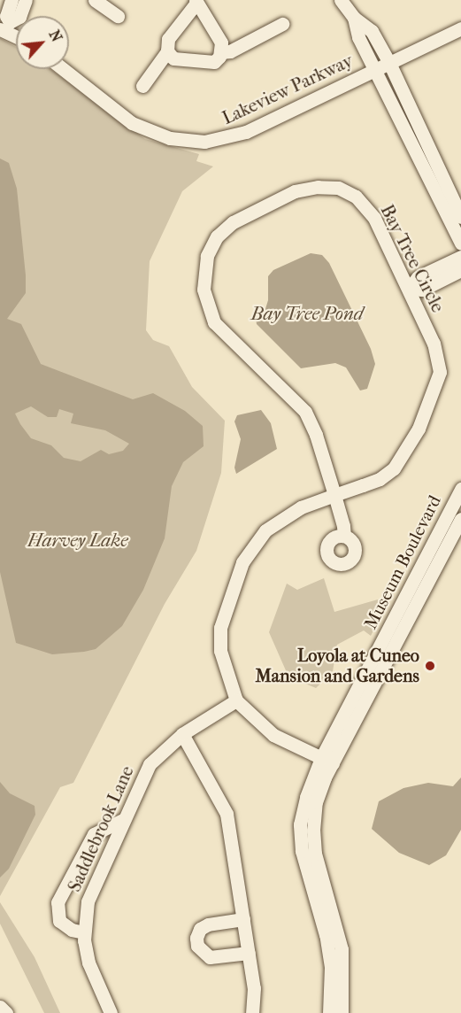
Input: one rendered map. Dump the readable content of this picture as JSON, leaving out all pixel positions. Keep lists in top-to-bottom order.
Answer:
{
  "streets": {
    "street": [
      "Lakeview Parkway",
      "Bay Tree Circle",
      "Museum Boulevard",
      "Saddlebrook Lane"
    ]
  },
  "crossings": [
    ["Bay Tree Circle", "Museum Boulevard"],
    ["Bay Tree Circle", "Saddlebrook Lane"]
  ],
  "water": ["Bay Tree Pond", "Harvey Lake"],
  "places": ["Loyola at Cuneo Mansion and Gardens"],
  "north": "top right"
}
